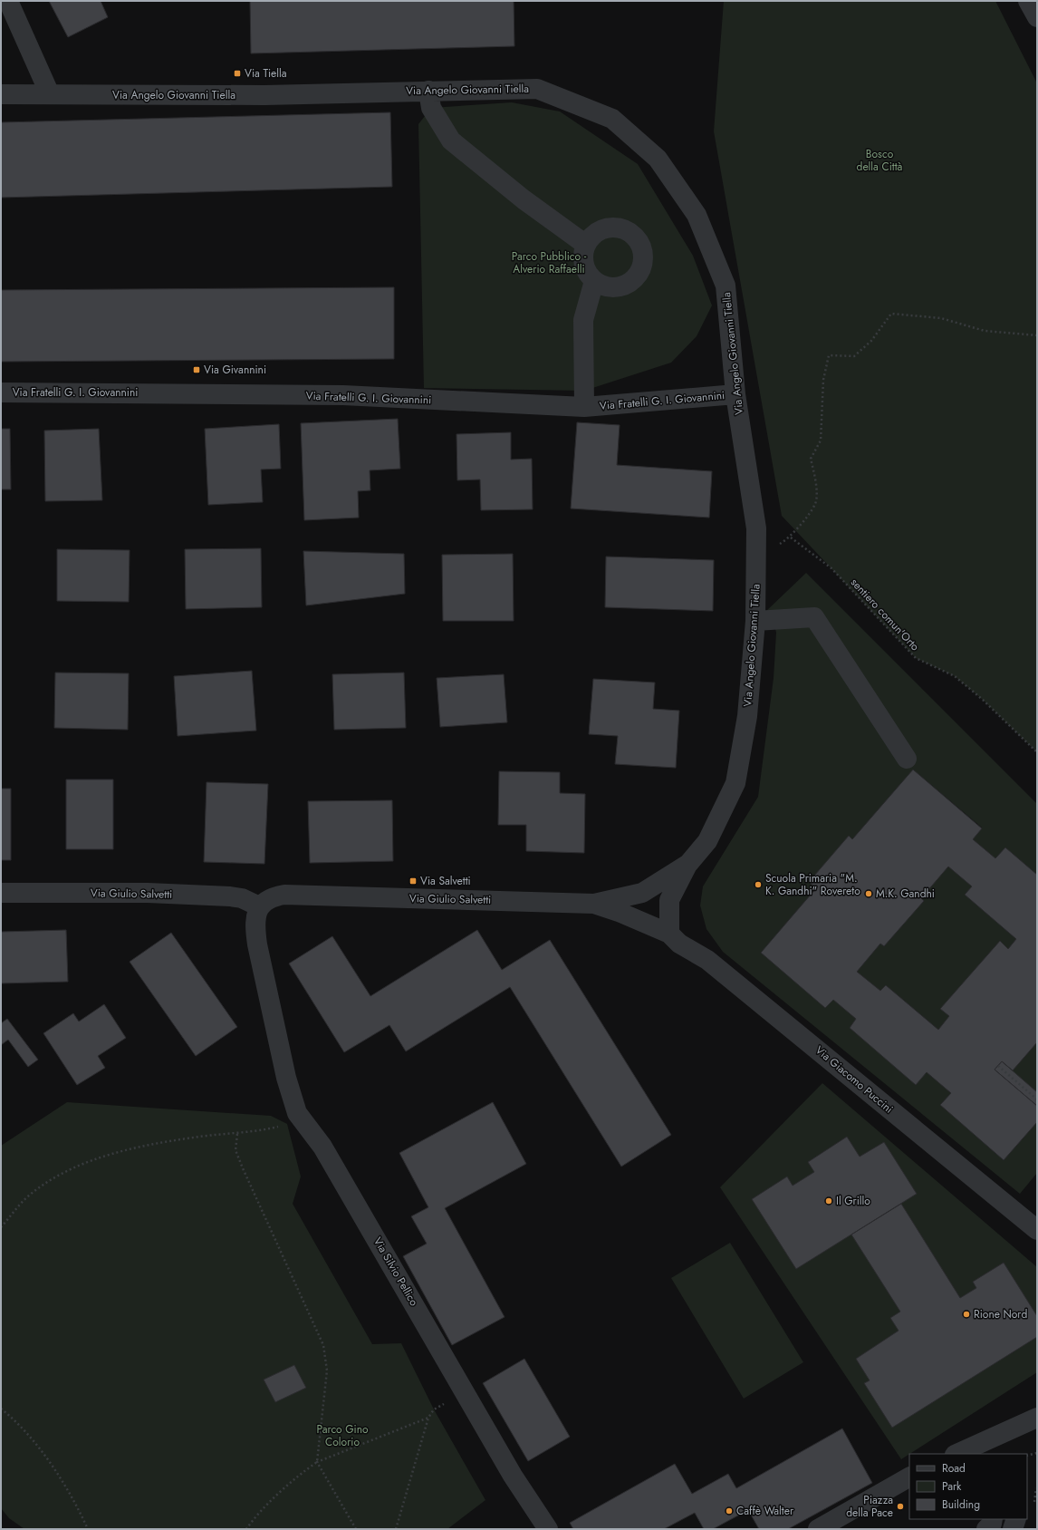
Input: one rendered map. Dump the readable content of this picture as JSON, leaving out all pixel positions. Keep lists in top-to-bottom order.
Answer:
{
  "streets": {
    "street": [
      "Via Angelo Giovanni Tiella",
      "Via Fratelli G. I. Giovannini",
      "Via Giulio Salvetti",
      "Via Giacomo Puccini",
      "Via Silvio Pellico"
    ],
    "path": ["sentiero comun'Orto"]
  },
  "crossings": [
    ["Via Angelo Giovanni Tiella", "Via Fratelli G. I. Giovannini"],
    ["Via Angelo Giovanni Tiella", "Via Giulio Salvetti"],
    ["Via Giulio Salvetti", "Via Giacomo Puccini"],
    ["Via Giulio Salvetti", "Via Silvio Pellico"]
  ],
  "parks": ["Bosco della Città", "Parco Pubblico - Alverio Raffaelli", "Parco Gino Colorio"],
  "places": {
    "transit": ["Via Tiella", "Via Givannini", "Via Salvetti"],
    "other": [
      "Scuola Primaria \"M. K. Gandhi\" Rovereto",
      "M.K. Gandhi",
      "Il Grillo",
      "Rione Nord",
      "Piazza della Pace",
      "Caffè Walter"
    ]
  },
  "legend": ["Road", "Park", "Building"]
}
